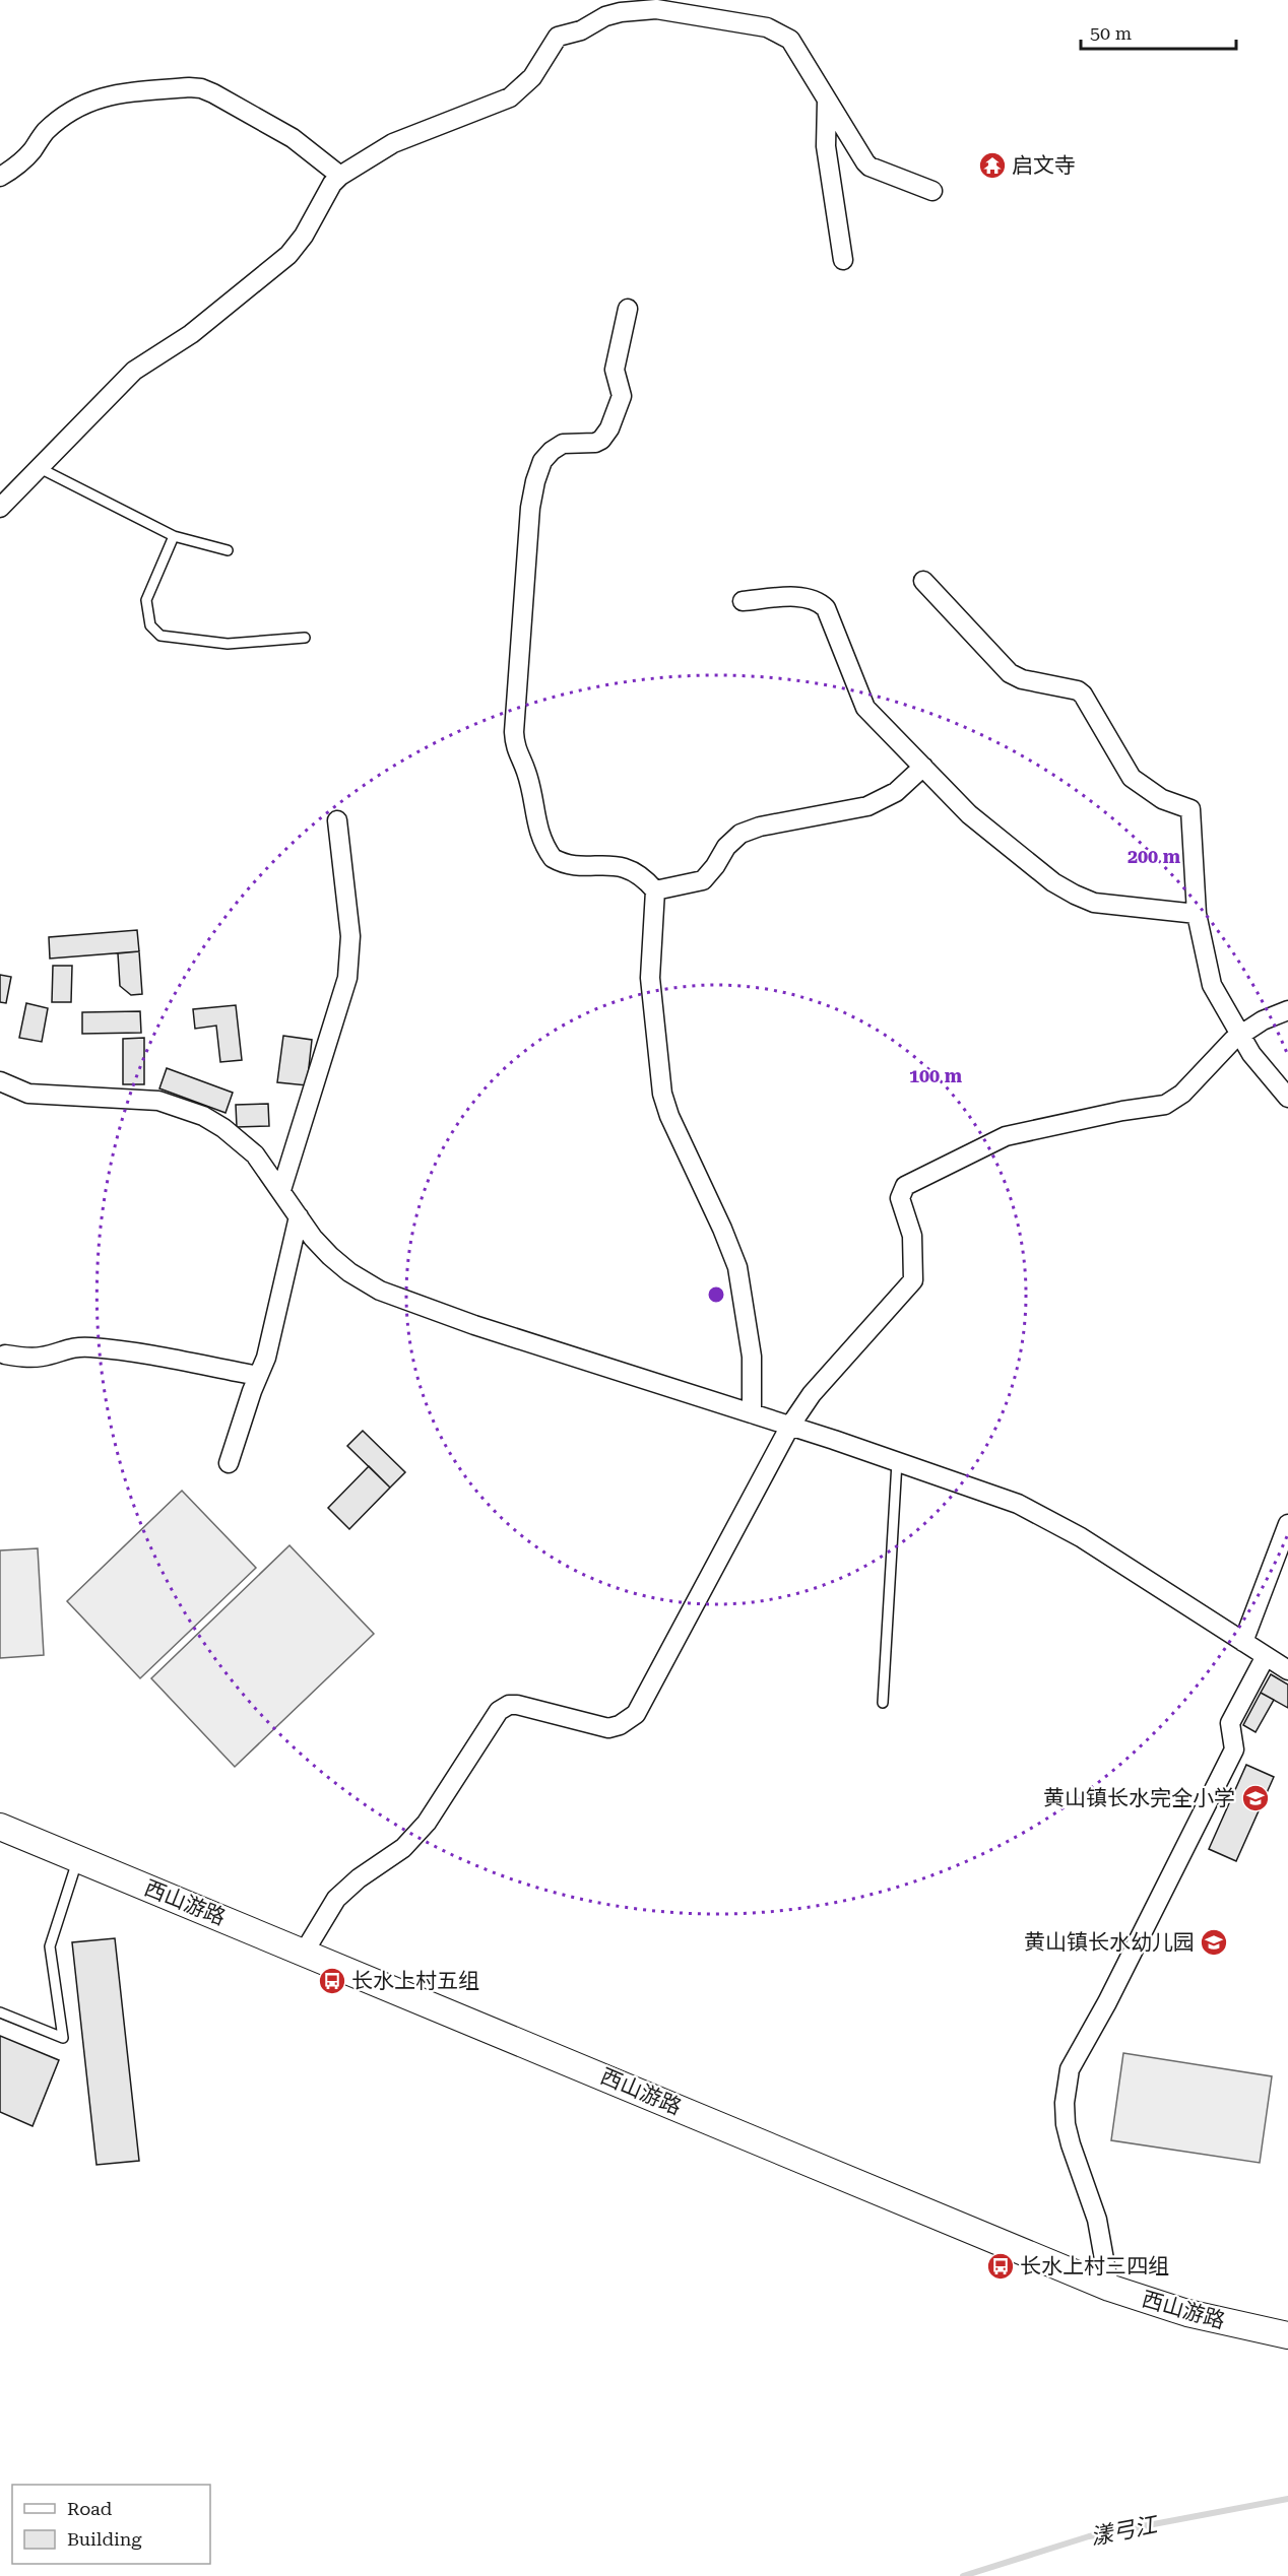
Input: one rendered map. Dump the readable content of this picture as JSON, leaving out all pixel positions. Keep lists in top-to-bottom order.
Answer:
{
  "streets": {
    "street": ["西山游路"]
  },
  "water": ["漾弓江"],
  "places": {
    "temple": ["启文寺"],
    "school or university": ["黄山镇长水完全小学", "黄山镇长水幼儿园"],
    "bus stop": ["长水上村五组", "长水上村三四组"]
  },
  "legend": ["Road", "Building"],
  "scale_bar": "50 m",
  "rings": ["200 m", "100 m"]
}
